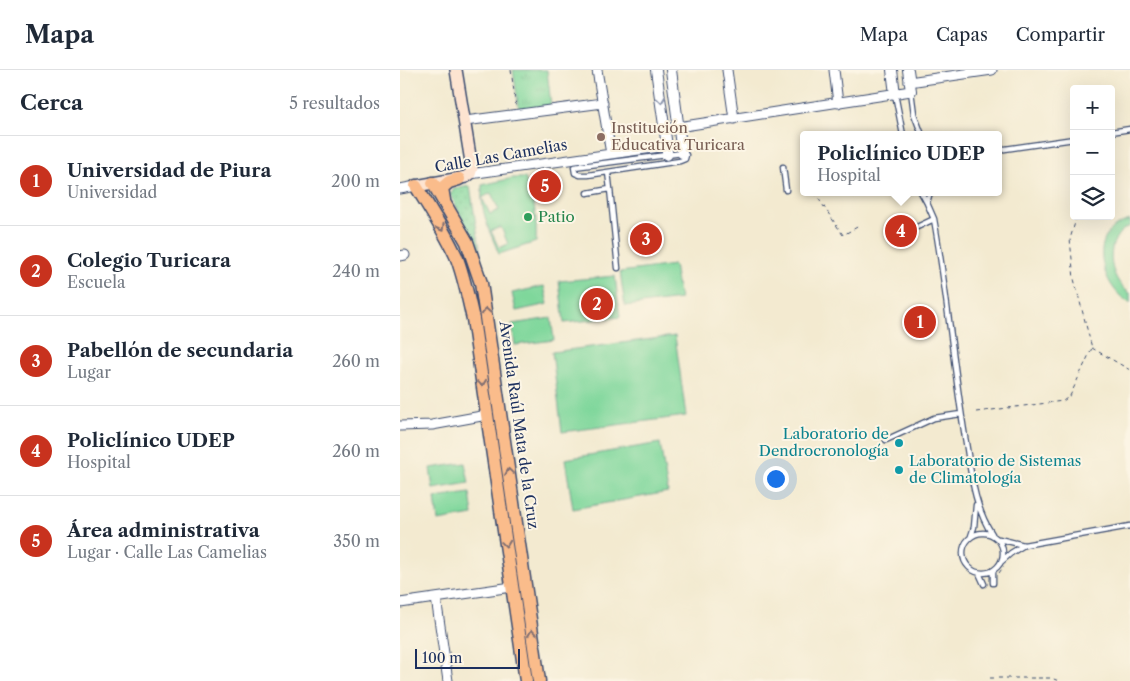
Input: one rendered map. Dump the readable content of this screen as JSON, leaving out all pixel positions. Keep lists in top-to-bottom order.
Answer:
{
  "streets": {
    "main road": ["Calle Las Camelias", "Avenida Raúl Mata de la Cruz"]
  },
  "crossings": [
    ["Calle Las Camelias", "Avenida Raúl Mata de la Cruz"]
  ],
  "places": [
    "Institución Educativa Turicara",
    "Patio",
    "Laboratorio de Dendrocronología",
    "Laboratorio de Sistemas de Climatología"
  ],
  "scale_bar": "100 m",
  "page": {
    "header": "Mapa",
    "nav": ["Mapa", "Capas", "Compartir"],
    "heading": ["Cerca", "5 resultados"],
    "map_buttons": ["+", "−"],
    "popup": ["Policlínico UDEP", "Hospital"],
    "list": [
      {
        "mark": "1",
        "name": "Universidad de Piura",
        "note": "Universidad",
        "value": "200 m"
      },
      {
        "mark": "2",
        "name": "Colegio Turicara",
        "note": "Escuela",
        "value": "240 m"
      },
      {
        "mark": "3",
        "name": "Pabellón de secundaria",
        "note": "Lugar",
        "value": "260 m"
      },
      {
        "mark": "4",
        "name": "Policlínico UDEP",
        "note": "Hospital",
        "value": "260 m"
      },
      {
        "mark": "5",
        "name": "Área administrativa",
        "note": "Lugar · Calle Las Camelias",
        "value": "350 m"
      }
    ],
    "pins": [
      "5",
      "4",
      "3",
      "2",
      "1"
    ],
    "scale": "100 m"
  }
}
